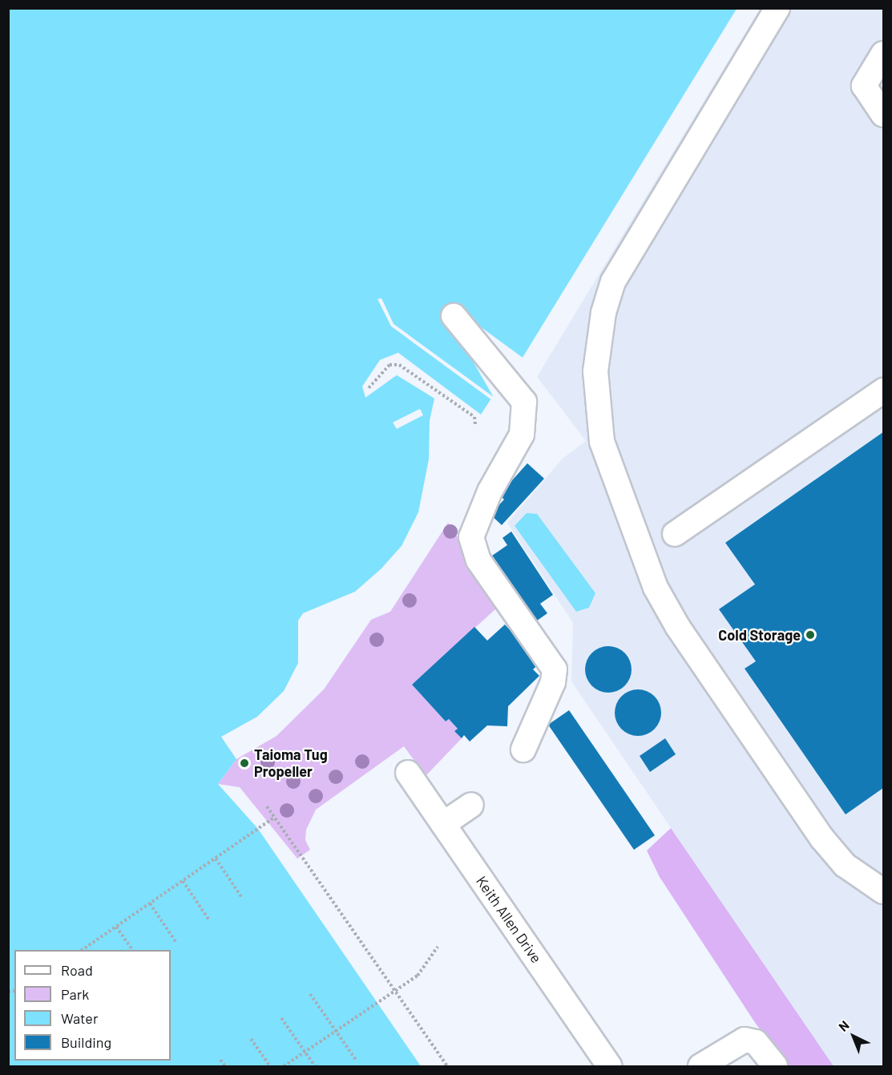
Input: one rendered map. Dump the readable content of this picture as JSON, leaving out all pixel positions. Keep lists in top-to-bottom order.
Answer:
{
  "streets": {
    "street": ["Keith Allen Drive"]
  },
  "places": ["Cold Storage", "Taioma Tug Propeller"],
  "legend": [
    "Road",
    "Park",
    "Water",
    "Building"
  ],
  "north": "top left"
}
